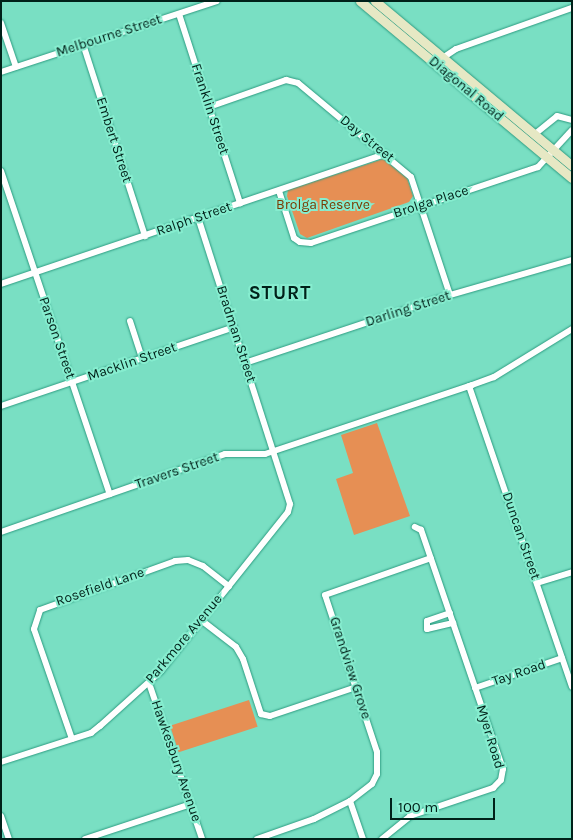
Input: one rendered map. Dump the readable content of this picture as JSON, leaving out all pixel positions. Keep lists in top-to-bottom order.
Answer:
{
  "streets": {
    "main road": ["Diagonal Road"],
    "street": [
      "Melbourne Street",
      "Franklin Street",
      "Day Street",
      "Embert Street",
      "Brolga Place",
      "Ralph Street",
      "Darling Street",
      "Bradman Street",
      "Parson Street",
      "Macklin Street",
      "Travers Street",
      "Duncan Street",
      "Rosefield Lane",
      "Parkmore Avenue",
      "Grandview Grove",
      "Tay Road",
      "Myer Road",
      "Hawkesbury Avenue"
    ]
  },
  "crossings": [
    ["Melbourne Street", "Franklin Street"],
    ["Melbourne Street", "Embert Street"],
    ["Diagonal Road", "Brolga Place"],
    ["Franklin Street", "Day Street"],
    ["Franklin Street", "Ralph Street"],
    ["Day Street", "Brolga Place"],
    ["Day Street", "Ralph Street"],
    ["Day Street", "Darling Street"],
    ["Embert Street", "Ralph Street"],
    ["Brolga Place", "Ralph Street"],
    ["Ralph Street", "Bradman Street"],
    ["Ralph Street", "Parson Street"],
    ["Darling Street", "Bradman Street"],
    ["Bradman Street", "Macklin Street"],
    ["Bradman Street", "Travers Street"],
    ["Bradman Street", "Parkmore Avenue"],
    ["Parson Street", "Macklin Street"],
    ["Parson Street", "Travers Street"],
    ["Travers Street", "Duncan Street"],
    ["Travers Street", "Parkmore Avenue"],
    ["Duncan Street", "Tay Road"],
    ["Rosefield Lane", "Parkmore Avenue"],
    ["Parkmore Avenue", "Hawkesbury Avenue"],
    ["Grandview Grove", "Myer Road"],
    ["Tay Road", "Myer Road"]
  ],
  "districts": ["STURT"],
  "parks": ["Brolga Reserve"],
  "scale_bar": "100 m"
}
